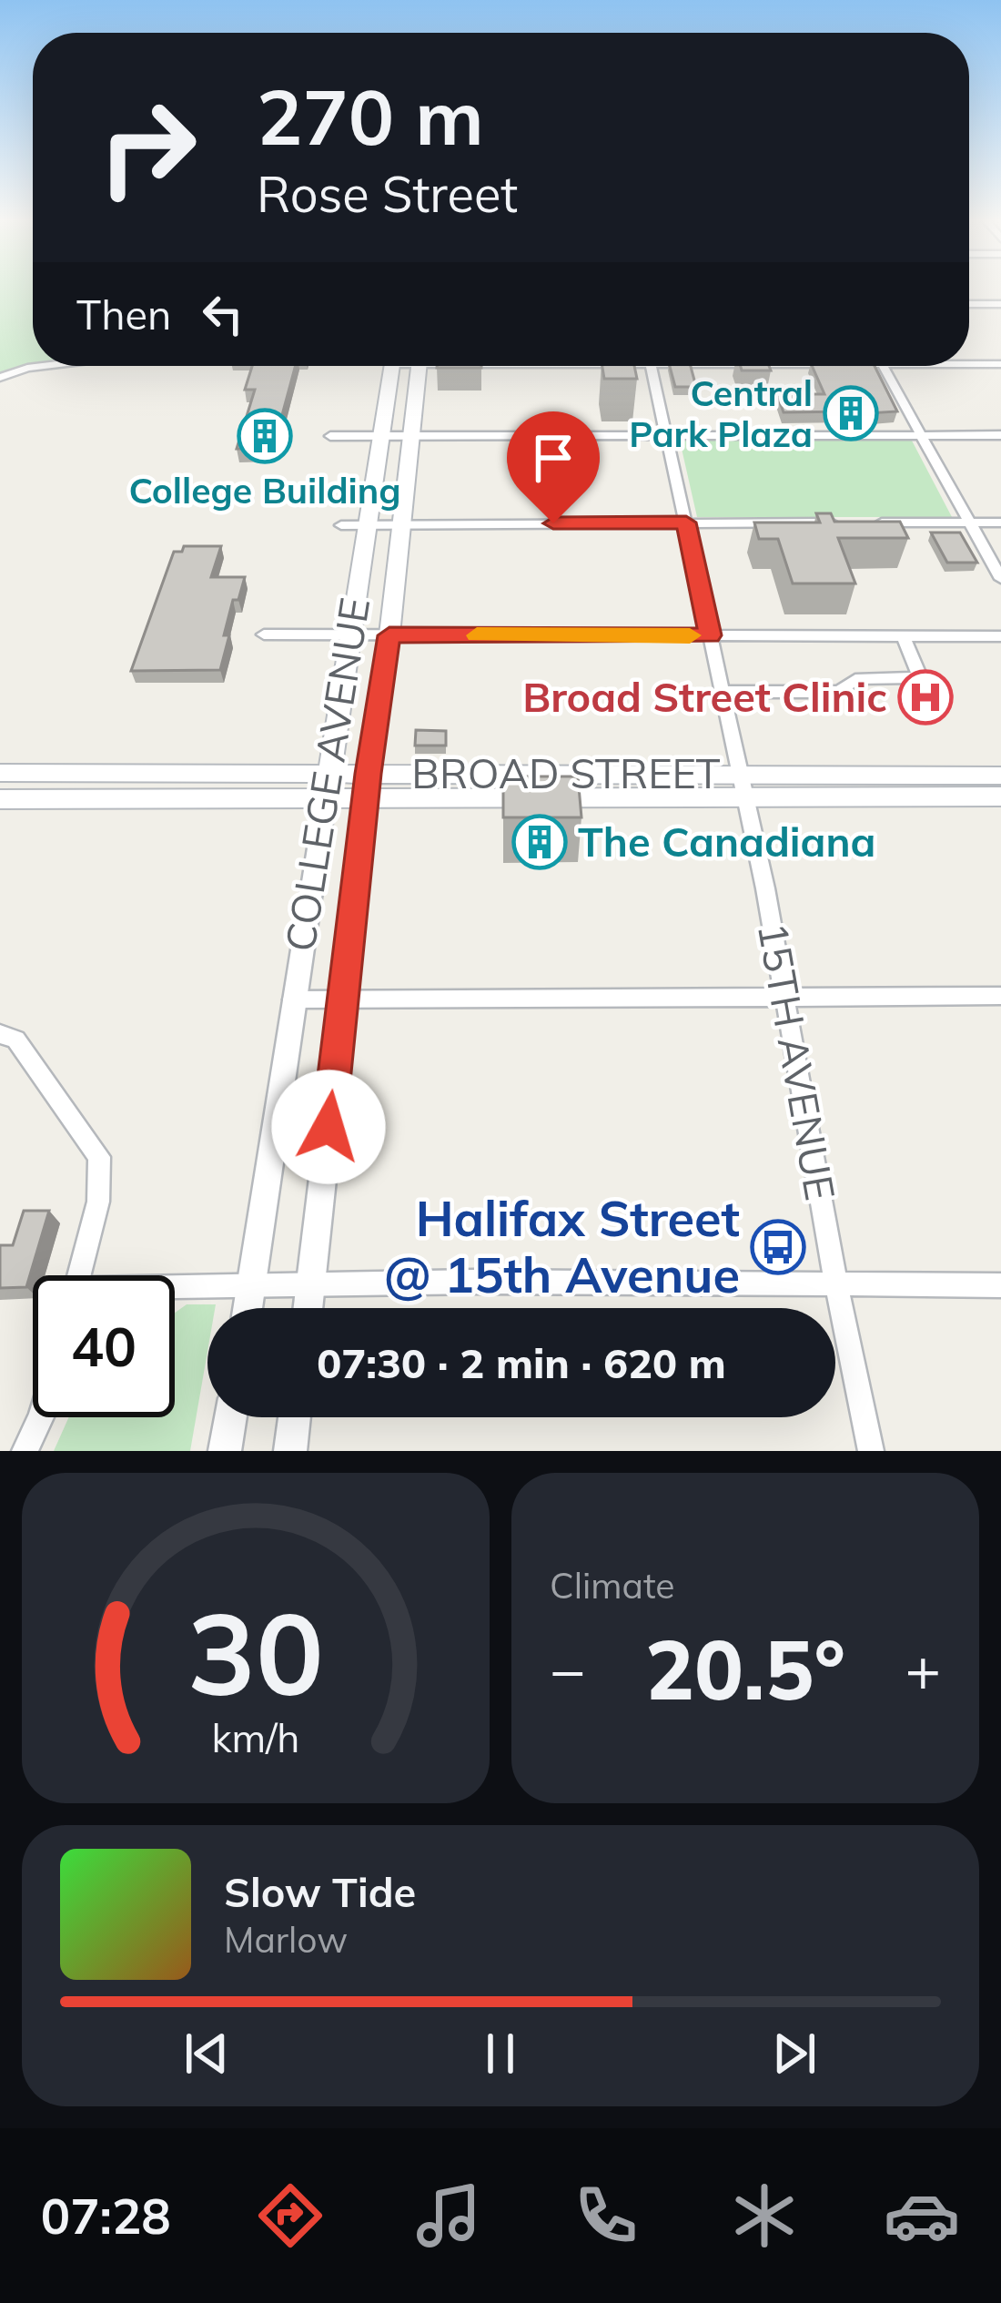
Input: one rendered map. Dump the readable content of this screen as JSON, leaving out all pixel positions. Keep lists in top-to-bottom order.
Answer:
{
  "streets": {
    "main road": ["BROAD STREET", "COLLEGE AVENUE"],
    "street": ["15TH AVENUE"]
  },
  "crossings": [
    ["BROAD STREET", "COLLEGE AVENUE"],
    ["BROAD STREET", "15TH AVENUE"]
  ],
  "places": {
    "building": ["Central Park Plaza", "College Building", "The Canadiana"],
    "hospital": ["Broad Street Clinic"],
    "bus stop": ["Halifax Street @ 15th Avenue"]
  },
  "page": {
    "turn": ["270 m", "Rose Street"],
    "then": "Then",
    "limit": "40",
    "trip": "07:30 · 2 min · 620 m",
    "tile": "Climate",
    "heat": ["−", "20.5°", "+"],
    "song": ["Slow Tide", "Marlow"],
    "tabs": "07:28",
    "gauge": ["30", "km/h"]
  }
}
